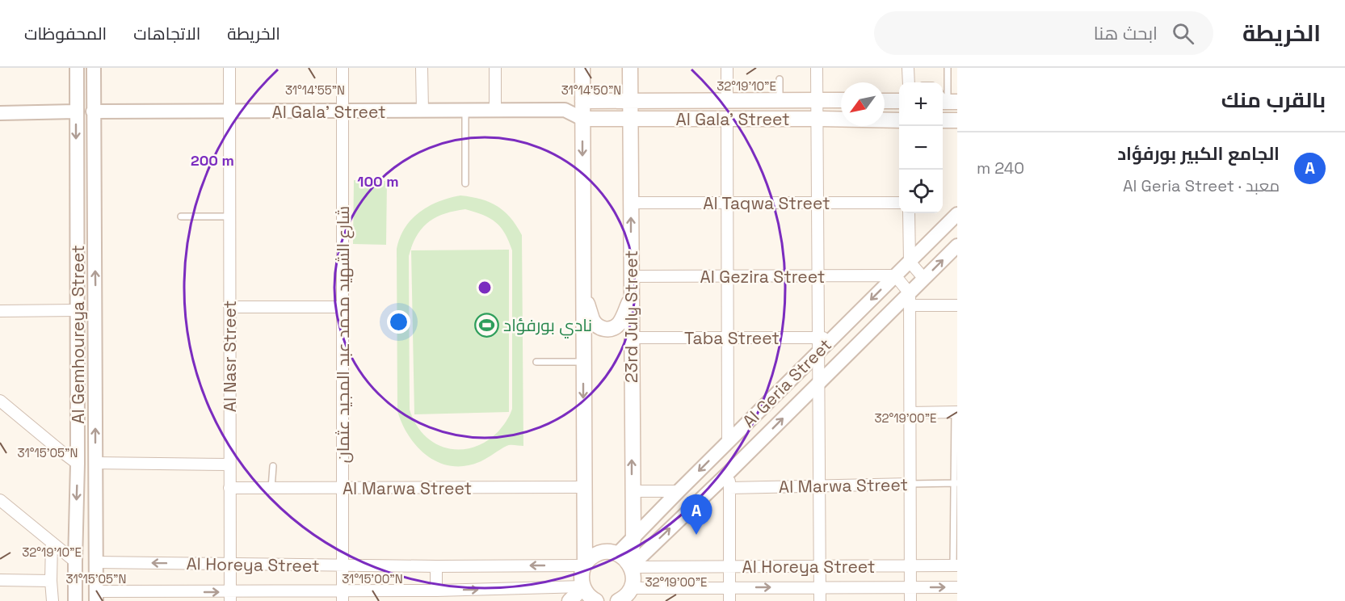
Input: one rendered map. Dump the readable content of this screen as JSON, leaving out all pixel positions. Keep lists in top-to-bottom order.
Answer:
{
  "streets": {
    "main road": ["Al Gala' Street", "23rd July Street"],
    "street": [
      "Al Taqwa Street",
      "Al Gezira Street",
      "Al Gemhoureya Street",
      "شارع الشهيد محمد عبد المجيد عثمان",
      "Taba Street",
      "Al Nasr Street",
      "Al Geria Street",
      "Al Marwa Street",
      "Al Horeya Street"
    ]
  },
  "crossings": [
    ["Al Gala' Street", "23rd July Street"],
    ["Al Gala' Street", "Al Gemhoureya Street"],
    ["Al Gala' Street", "شارع الشهيد محمد عبد المجيد عثمان"],
    ["Al Gala' Street", "Al Nasr Street"],
    ["Al Taqwa Street", "23rd July Street"],
    ["Al Gezira Street", "23rd July Street"],
    ["Al Gezira Street", "Al Geria Street"],
    ["23rd July Street", "Taba Street"],
    ["23rd July Street", "Al Geria Street"],
    ["23rd July Street", "Al Horeya Street"],
    ["Al Gemhoureya Street", "Al Horeya Street"],
    ["شارع الشهيد محمد عبد المجيد عثمان", "Al Marwa Street"],
    ["شارع الشهيد محمد عبد المجيد عثمان", "Al Horeya Street"],
    ["Taba Street", "Al Geria Street"],
    ["Al Nasr Street", "Al Marwa Street"],
    ["Al Nasr Street", "Al Horeya Street"],
    ["Al Geria Street", "Al Horeya Street"]
  ],
  "places": {
    "sports": ["نادي بورفؤاد"]
  },
  "north": "bottom left",
  "page": {
    "header": "الخريطة",
    "search": "ابحث هنا",
    "nav": ["الخريطة", "الاتجاهات", "المحفوظات"],
    "heading": "بالقرب منك",
    "map_buttons": ["+", "−"],
    "list": [
      {
        "mark": "A",
        "name": "الجامع الكبير بورفؤاد",
        "note": "معبد · Al Geria Street",
        "value": "240 m"
      }
    ],
    "pins": "A"
  },
  "coordinates": [
    "32°19'10\"E",
    "31°14'55\"N",
    "31°14'50\"N",
    "32°19'00\"E",
    "31°15'05\"N",
    "31°15'00\"N"
  ],
  "rings": ["200 m", "100 m"]
}
